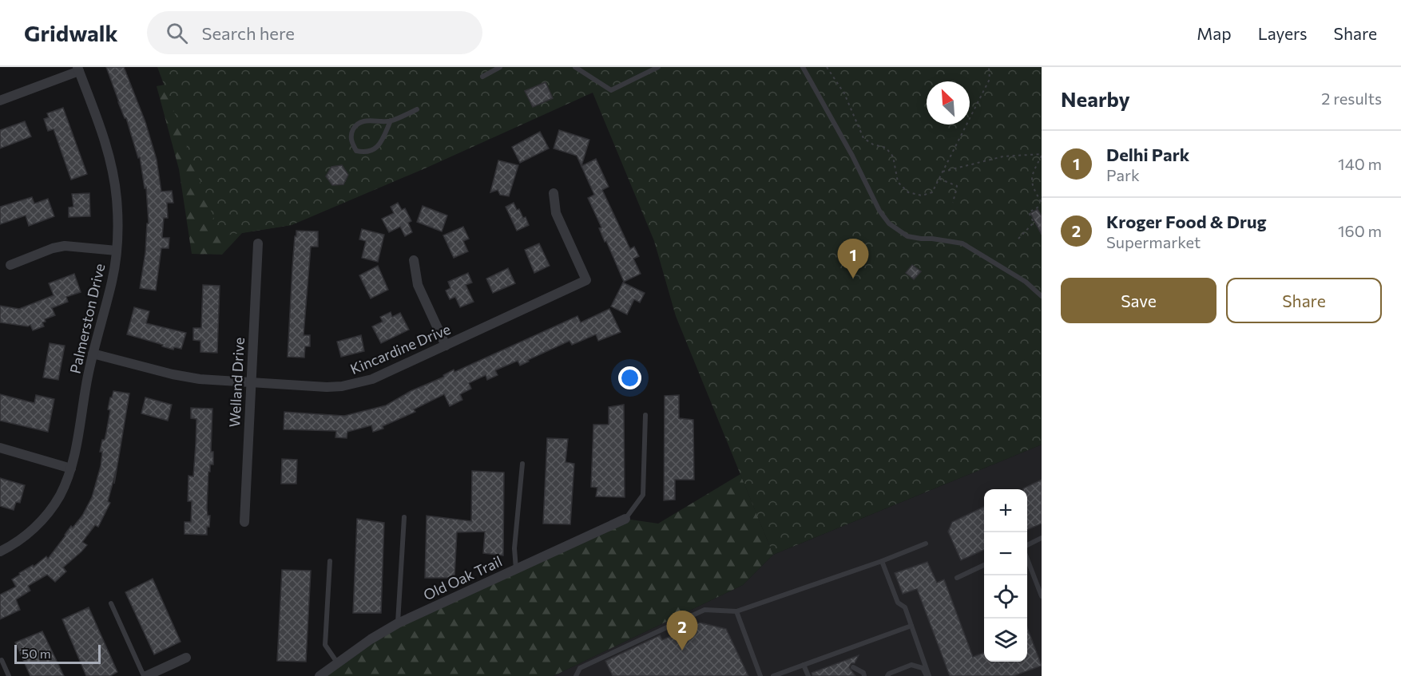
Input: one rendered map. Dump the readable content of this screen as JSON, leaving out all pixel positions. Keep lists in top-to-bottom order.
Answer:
{
  "streets": {
    "street": [
      "Palmerston Drive",
      "Kincardine Drive",
      "Welland Drive",
      "Old Oak Trail"
    ]
  },
  "crossings": [
    ["Palmerston Drive", "Kincardine Drive"],
    ["Kincardine Drive", "Welland Drive"]
  ],
  "scale_bar": "50 m",
  "north": "top left",
  "page": {
    "header": "Gridwalk",
    "search": "Search here",
    "nav": ["Map", "Layers", "Share"],
    "heading": ["Nearby", "2 results"],
    "list": [
      {
        "mark": "1",
        "name": "Delhi Park",
        "note": "Park",
        "value": "140 m"
      },
      {
        "mark": "2",
        "name": "Kroger Food & Drug",
        "note": "Supermarket",
        "value": "160 m"
      }
    ],
    "pins": ["1", "2"],
    "buttons": ["Save", "Share"],
    "map_buttons": ["+", "−"],
    "scale": "50 m"
  }
}
